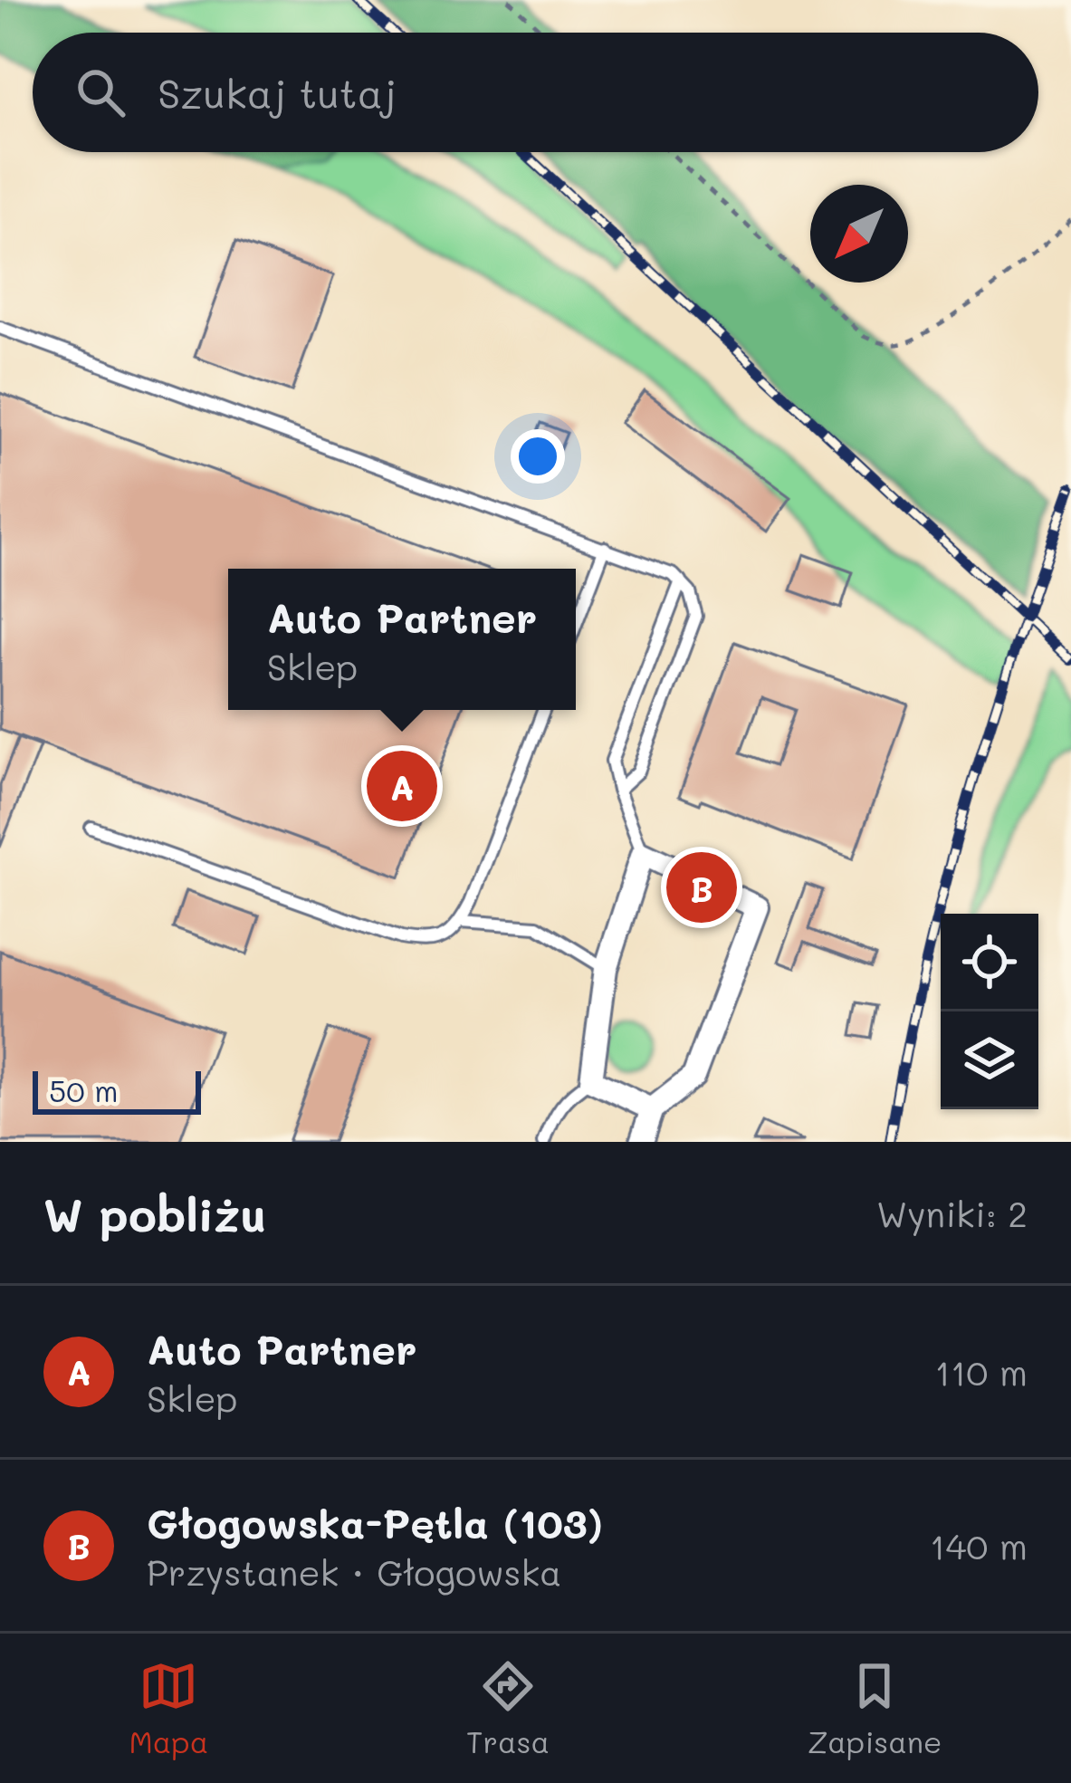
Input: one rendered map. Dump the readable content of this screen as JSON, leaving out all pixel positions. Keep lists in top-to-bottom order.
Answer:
{
  "scale_bar": "50 m",
  "north": "bottom left",
  "page": {
    "search": "Szukaj tutaj",
    "popup": ["Auto Partner", "Sklep"],
    "pins": ["A", "B"],
    "scale": "50 m",
    "heading": ["W pobliżu", "Wyniki: 2"],
    "list": [
      {
        "mark": "A",
        "name": "Auto Partner",
        "note": "Sklep",
        "value": "110 m"
      },
      {
        "mark": "B",
        "name": "Głogowska-Pętla (103)",
        "note": "Przystanek · Głogowska",
        "value": "140 m"
      }
    ],
    "nav": ["Mapa", "Trasa", "Zapisane"]
  }
}
